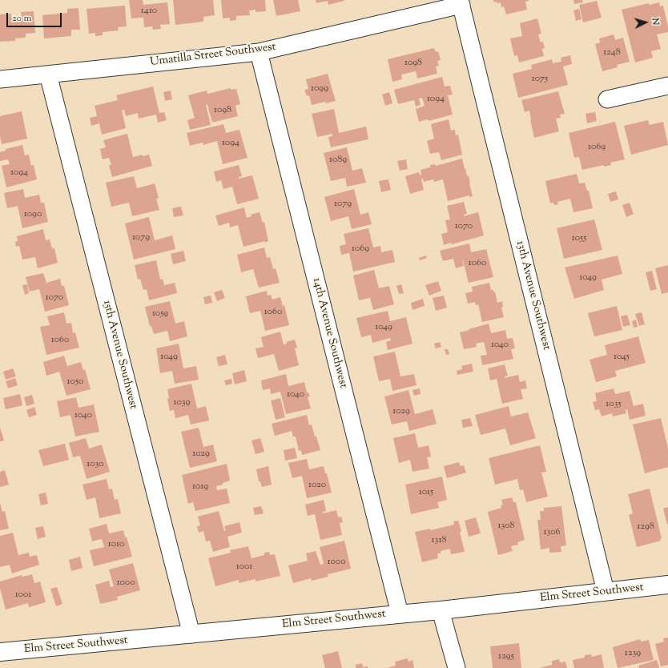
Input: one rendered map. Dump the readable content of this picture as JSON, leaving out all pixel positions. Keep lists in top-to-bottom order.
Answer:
{
  "streets": {
    "street": [
      "Umatilla Street Southwest",
      "13th Avenue Southwest",
      "14th Avenue Southwest",
      "15th Avenue Southwest",
      "Elm Street Southwest"
    ]
  },
  "crossings": [
    ["Umatilla Street Southwest", "13th Avenue Southwest"],
    ["Umatilla Street Southwest", "14th Avenue Southwest"],
    ["Umatilla Street Southwest", "15th Avenue Southwest"],
    ["13th Avenue Southwest", "Elm Street Southwest"],
    ["14th Avenue Southwest", "Elm Street Southwest"],
    ["15th Avenue Southwest", "Elm Street Southwest"]
  ],
  "house_numbers": [
    "1410",
    "1248",
    "1098",
    "1075",
    "1099",
    "1094",
    "1098",
    "1094",
    "1069",
    "1089",
    "1094",
    "1079",
    "1090",
    "1070",
    "1079",
    "1055",
    "1069",
    "1060",
    "1049",
    "1070",
    "1060",
    "1059",
    "1049",
    "1060",
    "1040",
    "1049",
    "1045",
    "1050",
    "1040",
    "1039",
    "1035",
    "1029",
    "1040",
    "1029",
    "1030",
    "1020",
    "1019",
    "1015",
    "1308",
    "1298",
    "1306",
    "1318",
    "1010",
    "1000",
    "1001",
    "1000",
    "1001",
    "1239",
    "1295"
  ],
  "scale_bar": "20 m",
  "north": "right"
}
